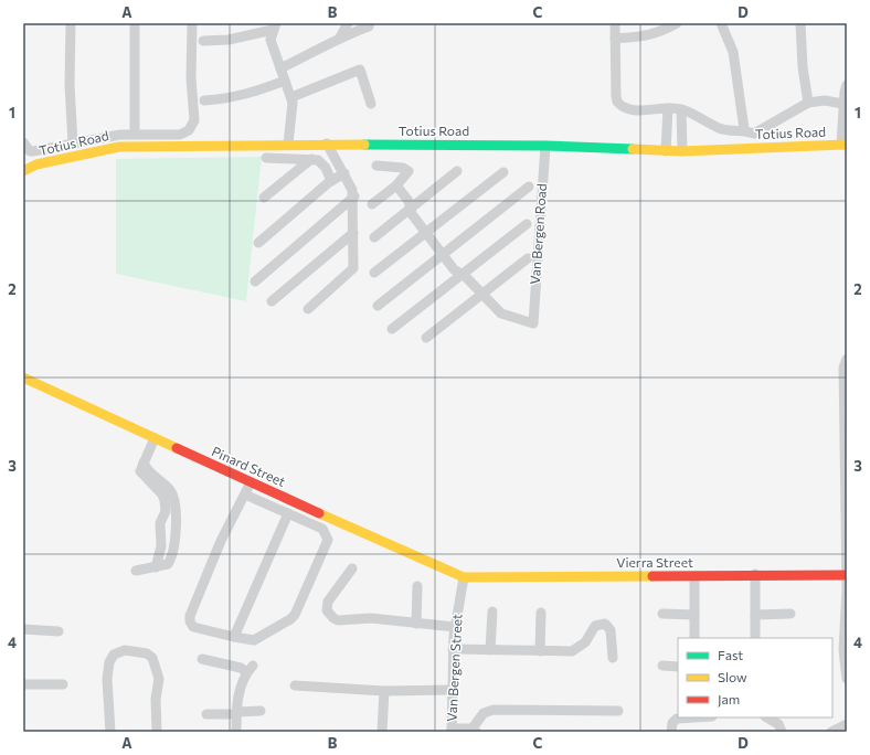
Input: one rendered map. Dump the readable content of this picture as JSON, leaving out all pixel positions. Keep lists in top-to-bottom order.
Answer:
{
  "streets": {
    "street": [
      "Totius Road",
      "Van Bergen Road",
      "Pinard Street",
      "Vierra Street",
      "Van Bergen Street"
    ]
  },
  "crossings": [
    ["Totius Road", "Van Bergen Road"],
    ["Pinard Street", "Vierra Street"],
    ["Pinard Street", "Van Bergen Street"],
    ["Vierra Street", "Van Bergen Street"]
  ],
  "legend": ["Fast", "Slow", "Jam"],
  "grid": {
    "columns": [
      "A",
      "B",
      "C",
      "D"
    ],
    "rows": [
      "1",
      "2",
      "3",
      "4"
    ]
  }
}
